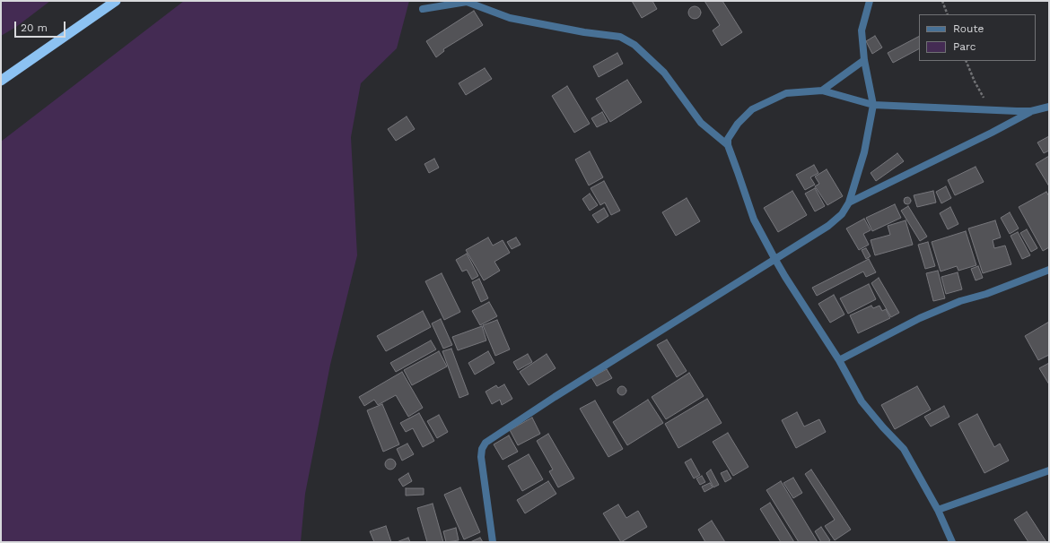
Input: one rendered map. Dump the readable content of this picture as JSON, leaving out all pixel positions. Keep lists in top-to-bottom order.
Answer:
{
  "legend": ["Route", "Parc"],
  "scale_bar": "20 m"
}
